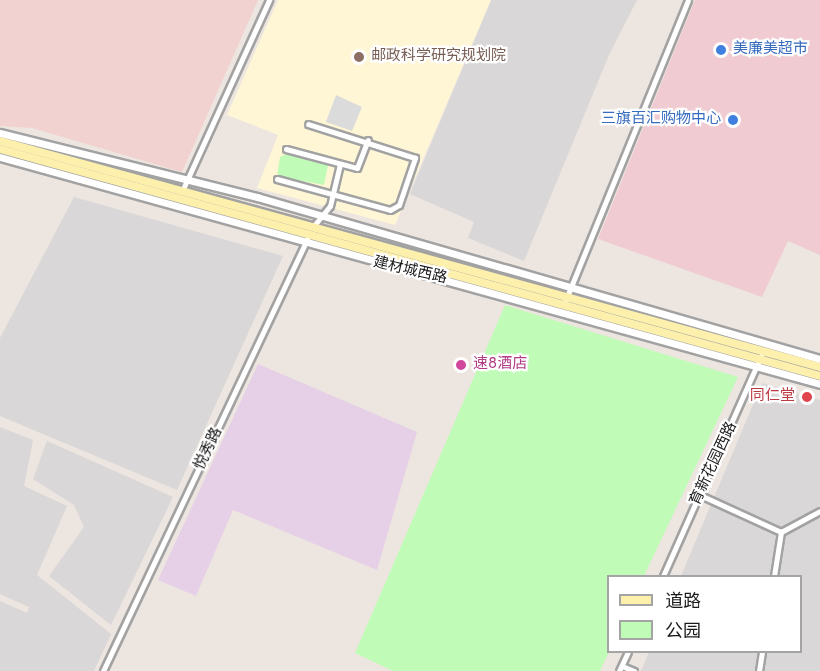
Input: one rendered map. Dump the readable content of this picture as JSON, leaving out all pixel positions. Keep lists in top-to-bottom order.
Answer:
{
  "streets": {
    "main road": ["建材城西路"],
    "street": ["悦秀路", "育新花园西路"]
  },
  "crossings": [
    ["建材城西路", "悦秀路"],
    ["建材城西路", "育新花园西路"]
  ],
  "places": [
    "美廉美超市",
    "邮政科学研究规划院",
    "三旗百汇购物中心",
    "速8酒店",
    "同仁堂"
  ],
  "legend": ["道路", "公园"]
}
